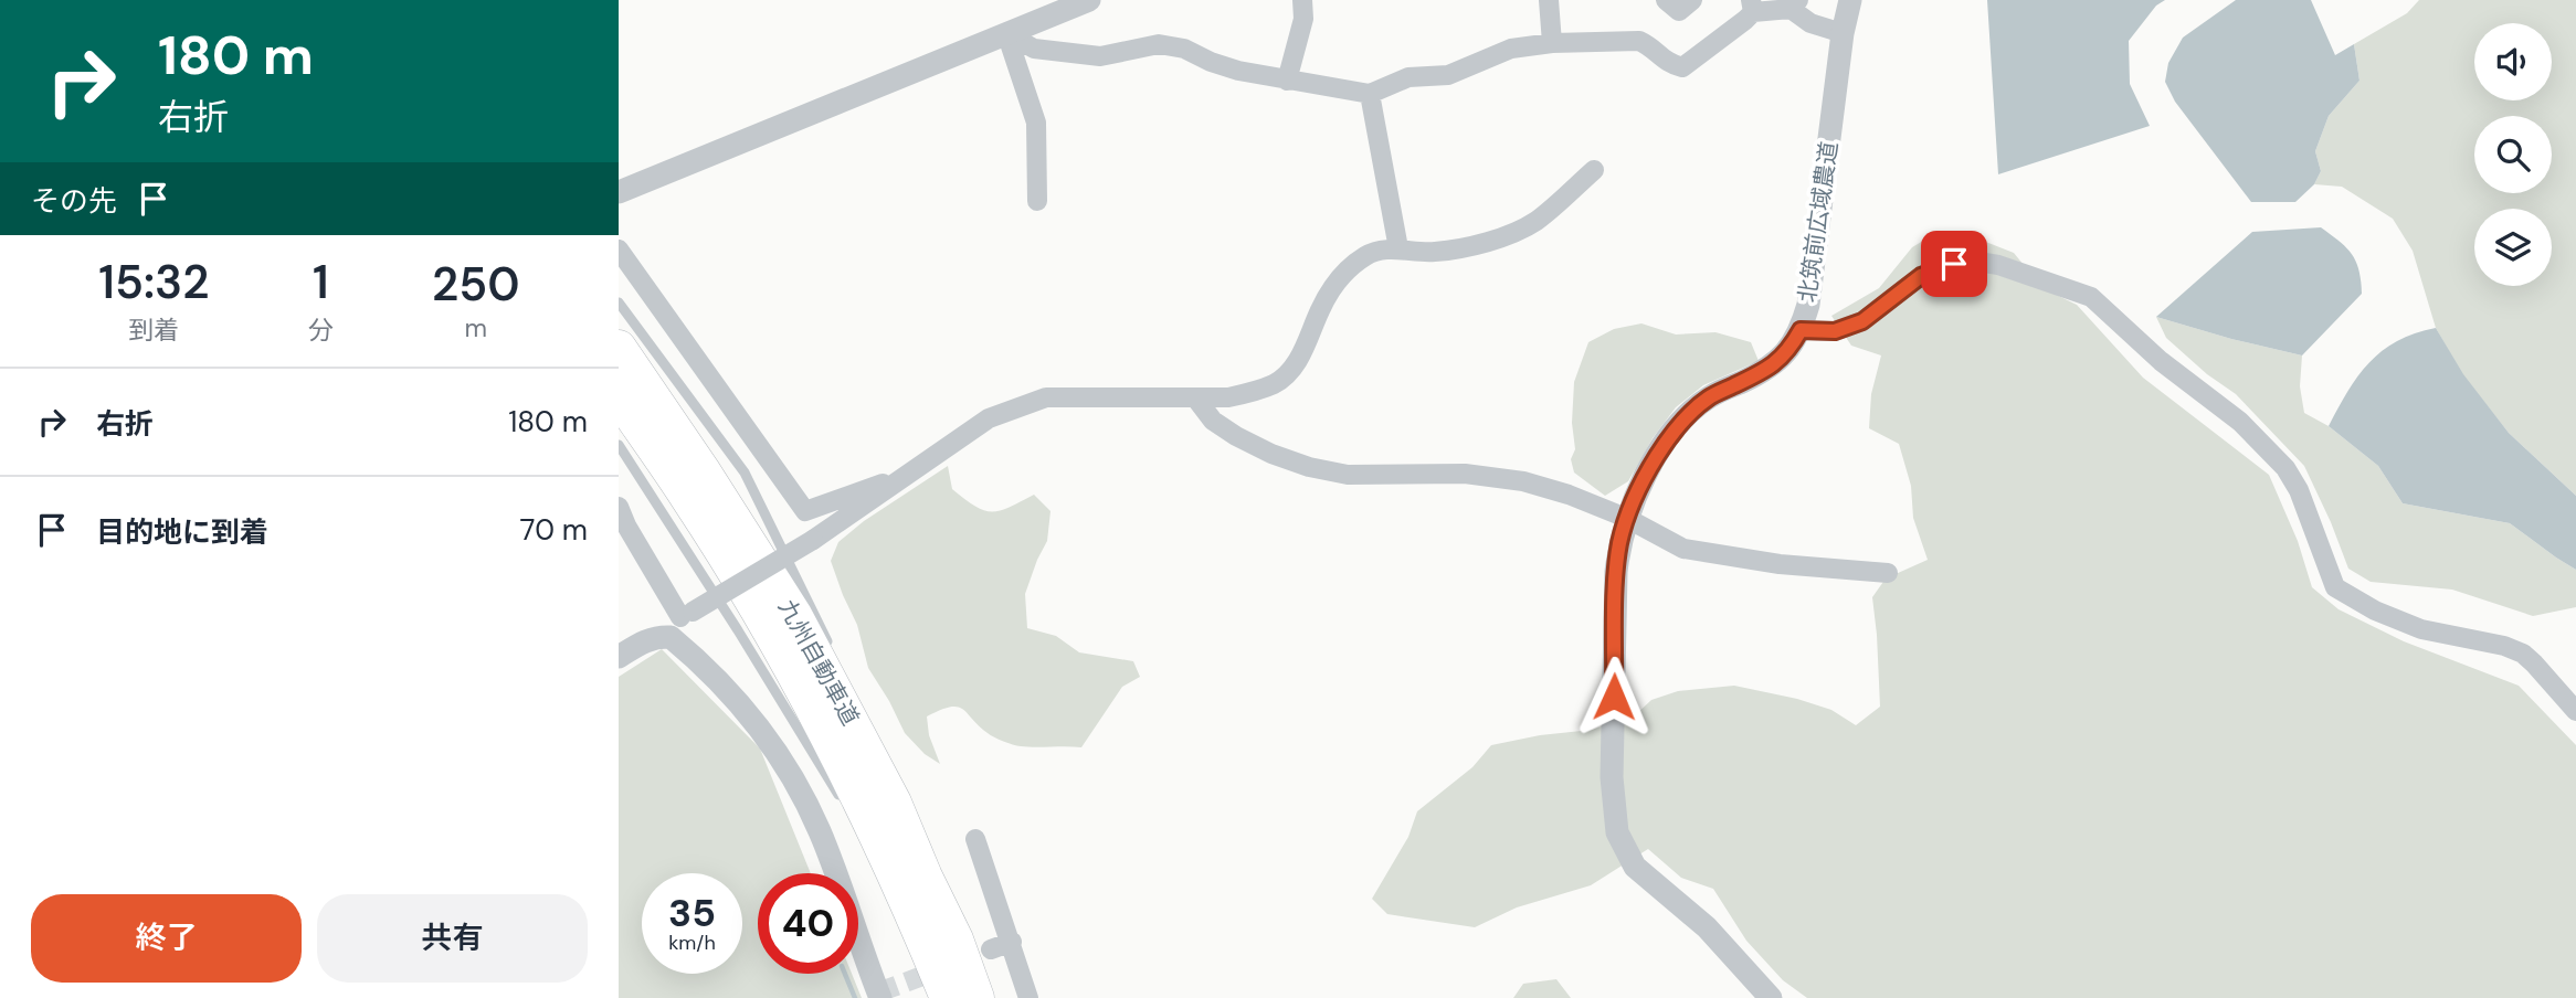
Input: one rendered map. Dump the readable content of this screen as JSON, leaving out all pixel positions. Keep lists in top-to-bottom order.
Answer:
{
  "streets": {
    "highway": ["九州自動車道"],
    "street": ["北筑前広域農道"]
  },
  "page": {
    "turn": ["180 m", "右折"],
    "then": "その先",
    "eta": [
      "15:32",
      "到着",
      "1",
      "分",
      "250",
      "m"
    ],
    "list": [
      {
        "name": "右折",
        "value": "180 m"
      },
      {
        "name": "目的地に到着",
        "value": "70 m"
      }
    ],
    "speed": "35 km/h",
    "limit": "40",
    "buttons": ["終了", "共有"]
  }
}
